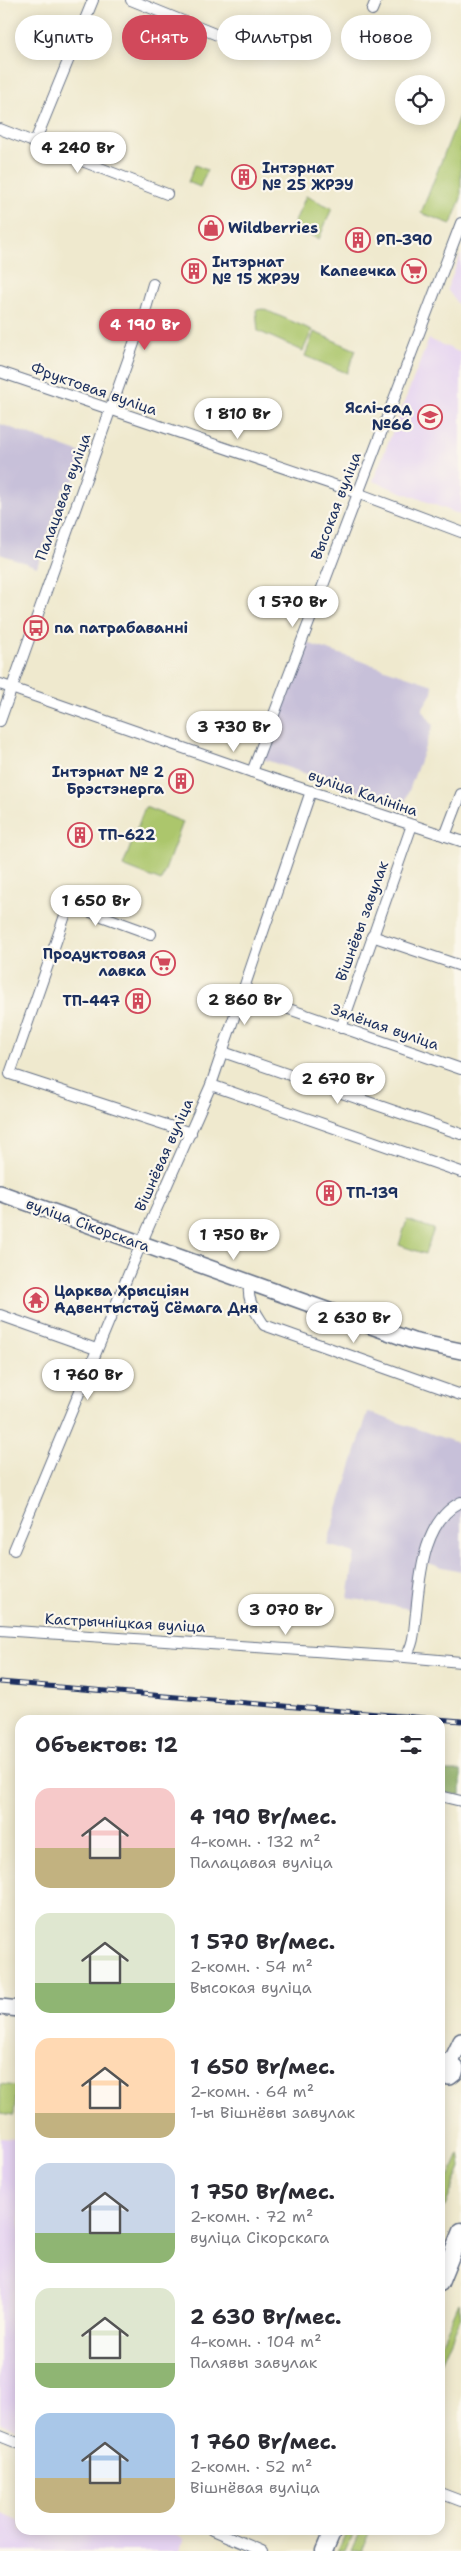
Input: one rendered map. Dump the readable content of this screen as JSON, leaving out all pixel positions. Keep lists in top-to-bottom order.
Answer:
{
  "streets": {
    "street": [
      "Фруктовая вуліца",
      "Палацавая вуліца",
      "Высокая вуліца",
      "вуліца Калініна",
      "Вішнёвы завулак",
      "Зялёная вуліца",
      "Вішнёвая вуліца",
      "вуліца Сікорскага",
      "Кастрычніцкая вуліца"
    ]
  },
  "crossings": [
    ["Фруктовая вуліца", "Палацавая вуліца"],
    ["Фруктовая вуліца", "Высокая вуліца"],
    ["Палацавая вуліца", "вуліца Калініна"],
    ["Высокая вуліца", "вуліца Калініна"],
    ["вуліца Калініна", "Вішнёвы завулак"],
    ["вуліца Калініна", "Вішнёвая вуліца"],
    ["Вішнёвы завулак", "Зялёная вуліца"],
    ["Зялёная вуліца", "Вішнёвая вуліца"],
    ["Вішнёвая вуліца", "вуліца Сікорскага"]
  ],
  "places": {
    "building": [
      "Інтэрнат № 25 ЖРЭУ",
      "РП-390",
      "Інтэрнат № 15 ЖРЭУ",
      "Інтэрнат № 2 Брэстэнерга",
      "ТП-622",
      "ТП-447",
      "ТП-139"
    ],
    "shop": ["Wildberries"],
    "supermarket": ["Капеечка", "Продуктовая лавка"],
    "school or university": ["Яслі-сад №66"],
    "bus stop": ["па патрабаванні"],
    "temple": ["Царква Хрысціян Адвентыстаў Сёмага Дня"]
  },
  "page": {
    "chip": [
      "Купить",
      "Снять",
      "Фильтры",
      "Новое"
    ],
    "price": [
      "4 240 Br",
      "4 190 Br",
      "1 810 Br",
      "1 570 Br",
      "3 730 Br",
      "1 650 Br",
      "2 860 Br",
      "2 670 Br",
      "1 750 Br",
      "2 630 Br",
      "1 760 Br",
      "3 070 Br"
    ],
    "heading": "Объектов: 12",
    "list": [
      {
        "name": "4 190 Br/мес.",
        "note": "4-комн. · 132 m² · Палацавая вуліца"
      },
      {
        "name": "1 570 Br/мес.",
        "note": "2-комн. · 54 m² · Высокая вуліца"
      },
      {
        "name": "1 650 Br/мес.",
        "note": "2-комн. · 64 m² · 1-ы Вішнёвы завулак"
      },
      {
        "name": "1 750 Br/мес.",
        "note": "2-комн. · 72 m² · вуліца Сікорскага"
      },
      {
        "name": "2 630 Br/мес.",
        "note": "4-комн. · 104 m² · Палявы завулак"
      },
      {
        "name": "1 760 Br/мес.",
        "note": "2-комн. · 52 m² · Вішнёвая вуліца"
      }
    ]
  }
}
